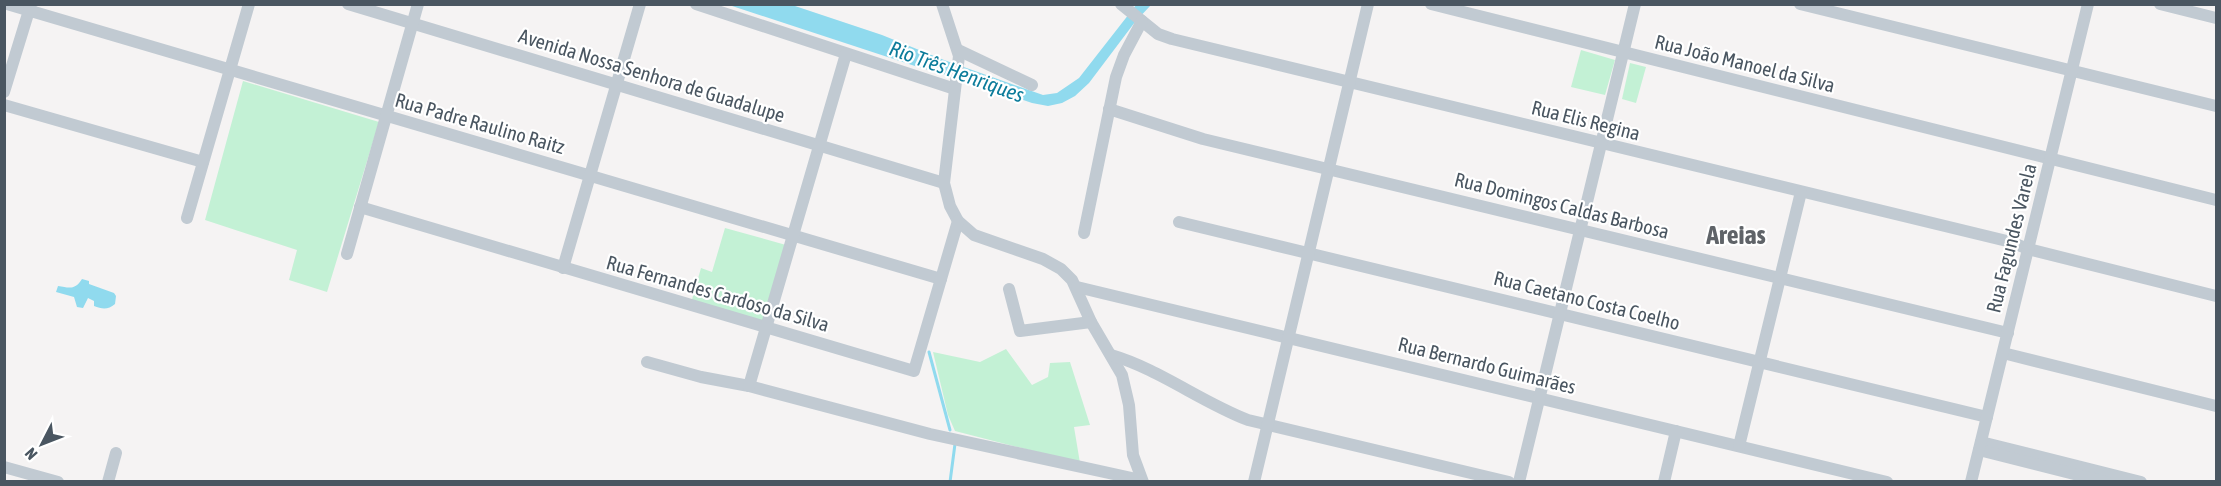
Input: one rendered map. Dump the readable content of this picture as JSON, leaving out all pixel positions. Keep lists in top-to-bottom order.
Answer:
{
  "streets": {
    "street": [
      "Rua João Manoel da Silva",
      "Avenida Nossa Senhora de Guadalupe",
      "Rua Elis Regina",
      "Rua Padre Raulino Raitz",
      "Rua Domingos Caldas Barbosa",
      "Rua Fagundes Varela",
      "Rua Fernandes Cardoso da Silva",
      "Rua Caetano Costa Coelho",
      "Rua Bernardo Guimarães"
    ]
  },
  "crossings": [
    ["Rua João Manoel da Silva", "Rua Fagundes Varela"],
    ["Rua Elis Regina", "Rua Fagundes Varela"],
    ["Rua Padre Raulino Raitz", "Rua Fernandes Cardoso da Silva"],
    ["Rua Domingos Caldas Barbosa", "Rua Fagundes Varela"],
    ["Rua Fagundes Varela", "Rua Caetano Costa Coelho"]
  ],
  "districts": ["Areias"],
  "water": ["Rio Três Henriques"],
  "north": "bottom left"
}
